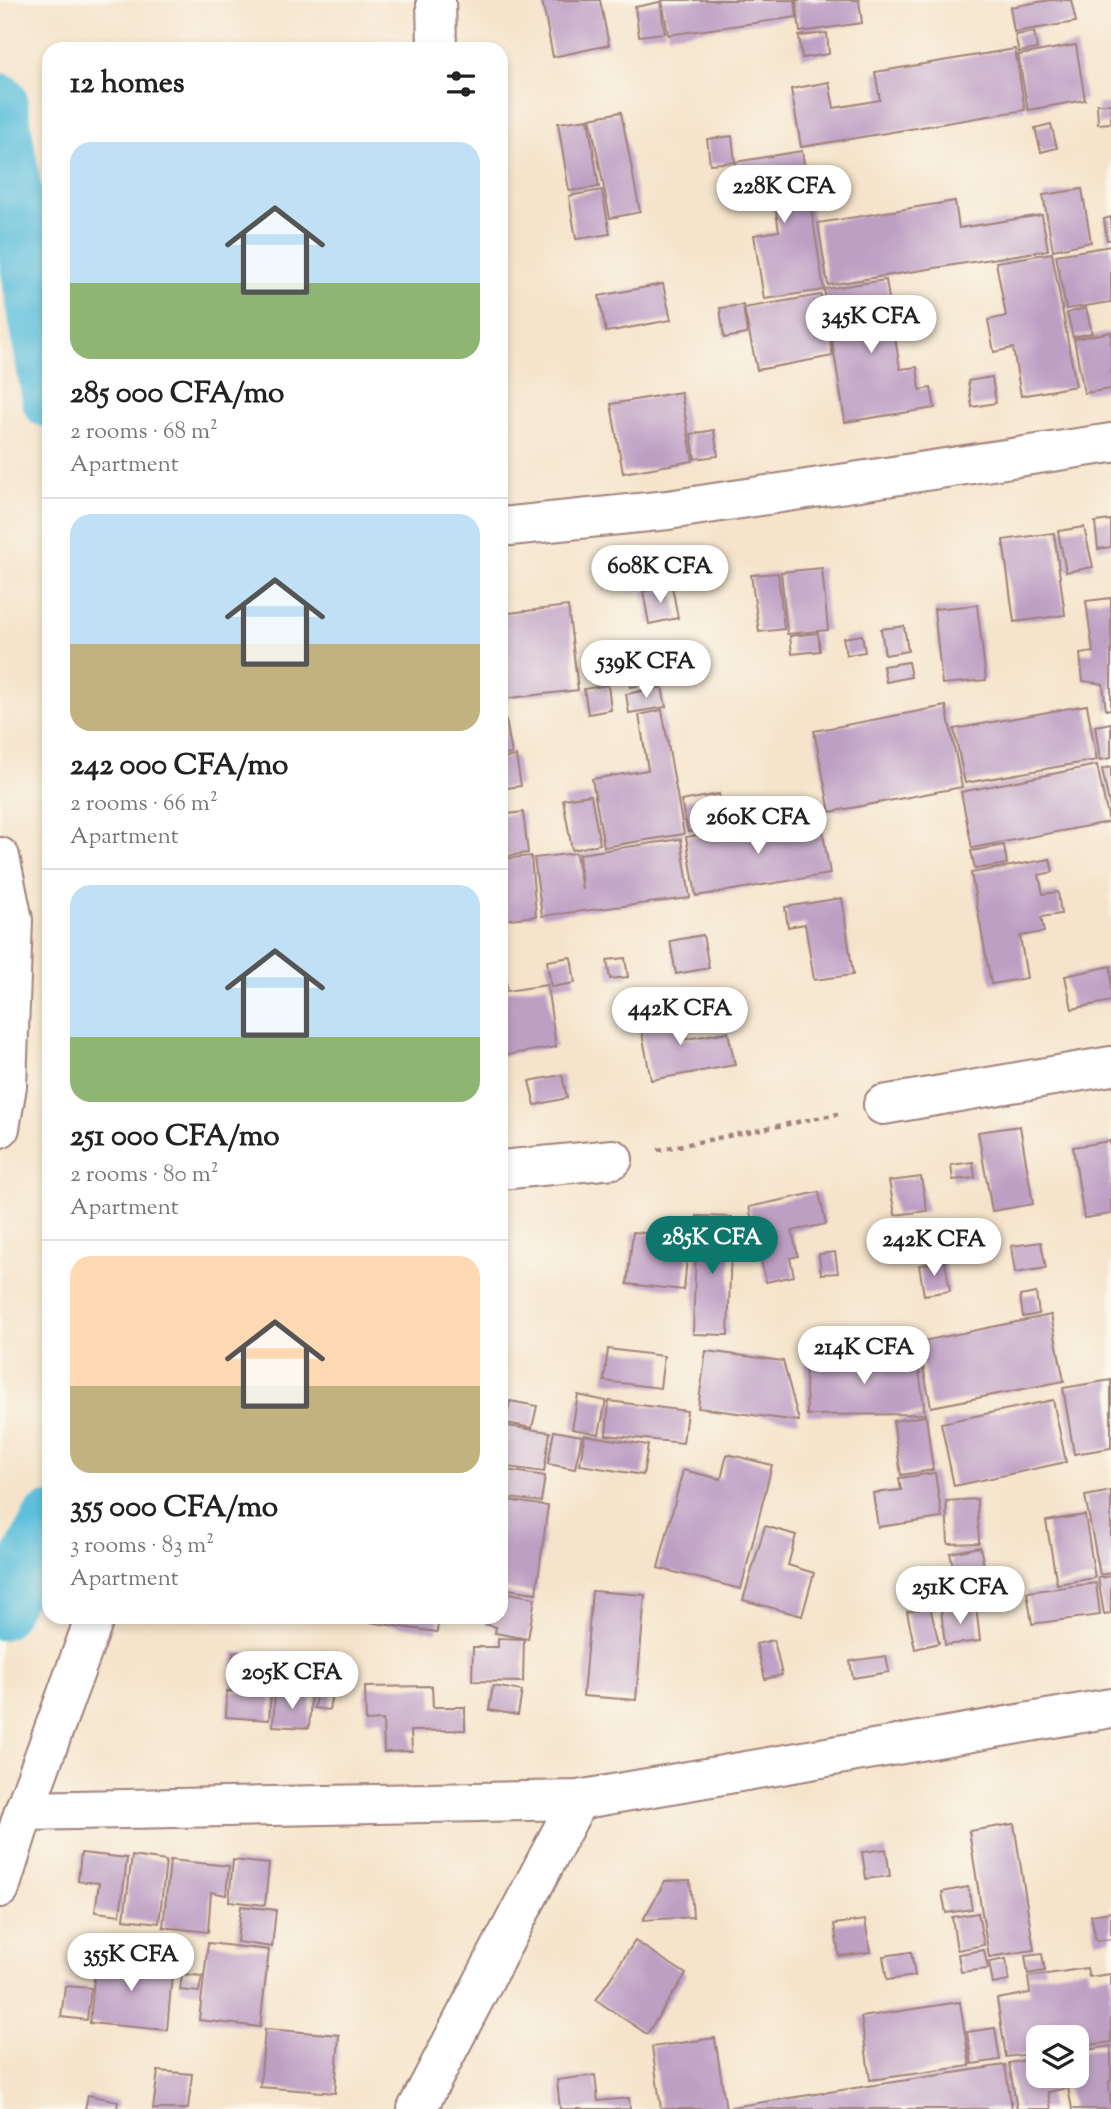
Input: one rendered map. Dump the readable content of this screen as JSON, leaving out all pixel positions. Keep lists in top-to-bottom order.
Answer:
{
  "page": {
    "heading": "12 homes",
    "list": [
      {
        "name": "285 000 CFA/mo",
        "note": "2 rooms · 68 m² · Apartment"
      },
      {
        "name": "242 000 CFA/mo",
        "note": "2 rooms · 66 m² · Apartment"
      },
      {
        "name": "251 000 CFA/mo",
        "note": "2 rooms · 80 m² · Apartment"
      },
      {
        "name": "355 000 CFA/mo",
        "note": "3 rooms · 83 m² · Apartment"
      }
    ],
    "price": [
      "228K CFA",
      "345K CFA",
      "608K CFA",
      "539K CFA",
      "260K CFA",
      "442K CFA",
      "285K CFA",
      "242K CFA",
      "214K CFA",
      "251K CFA",
      "205K CFA",
      "355K CFA"
    ]
  }
}
